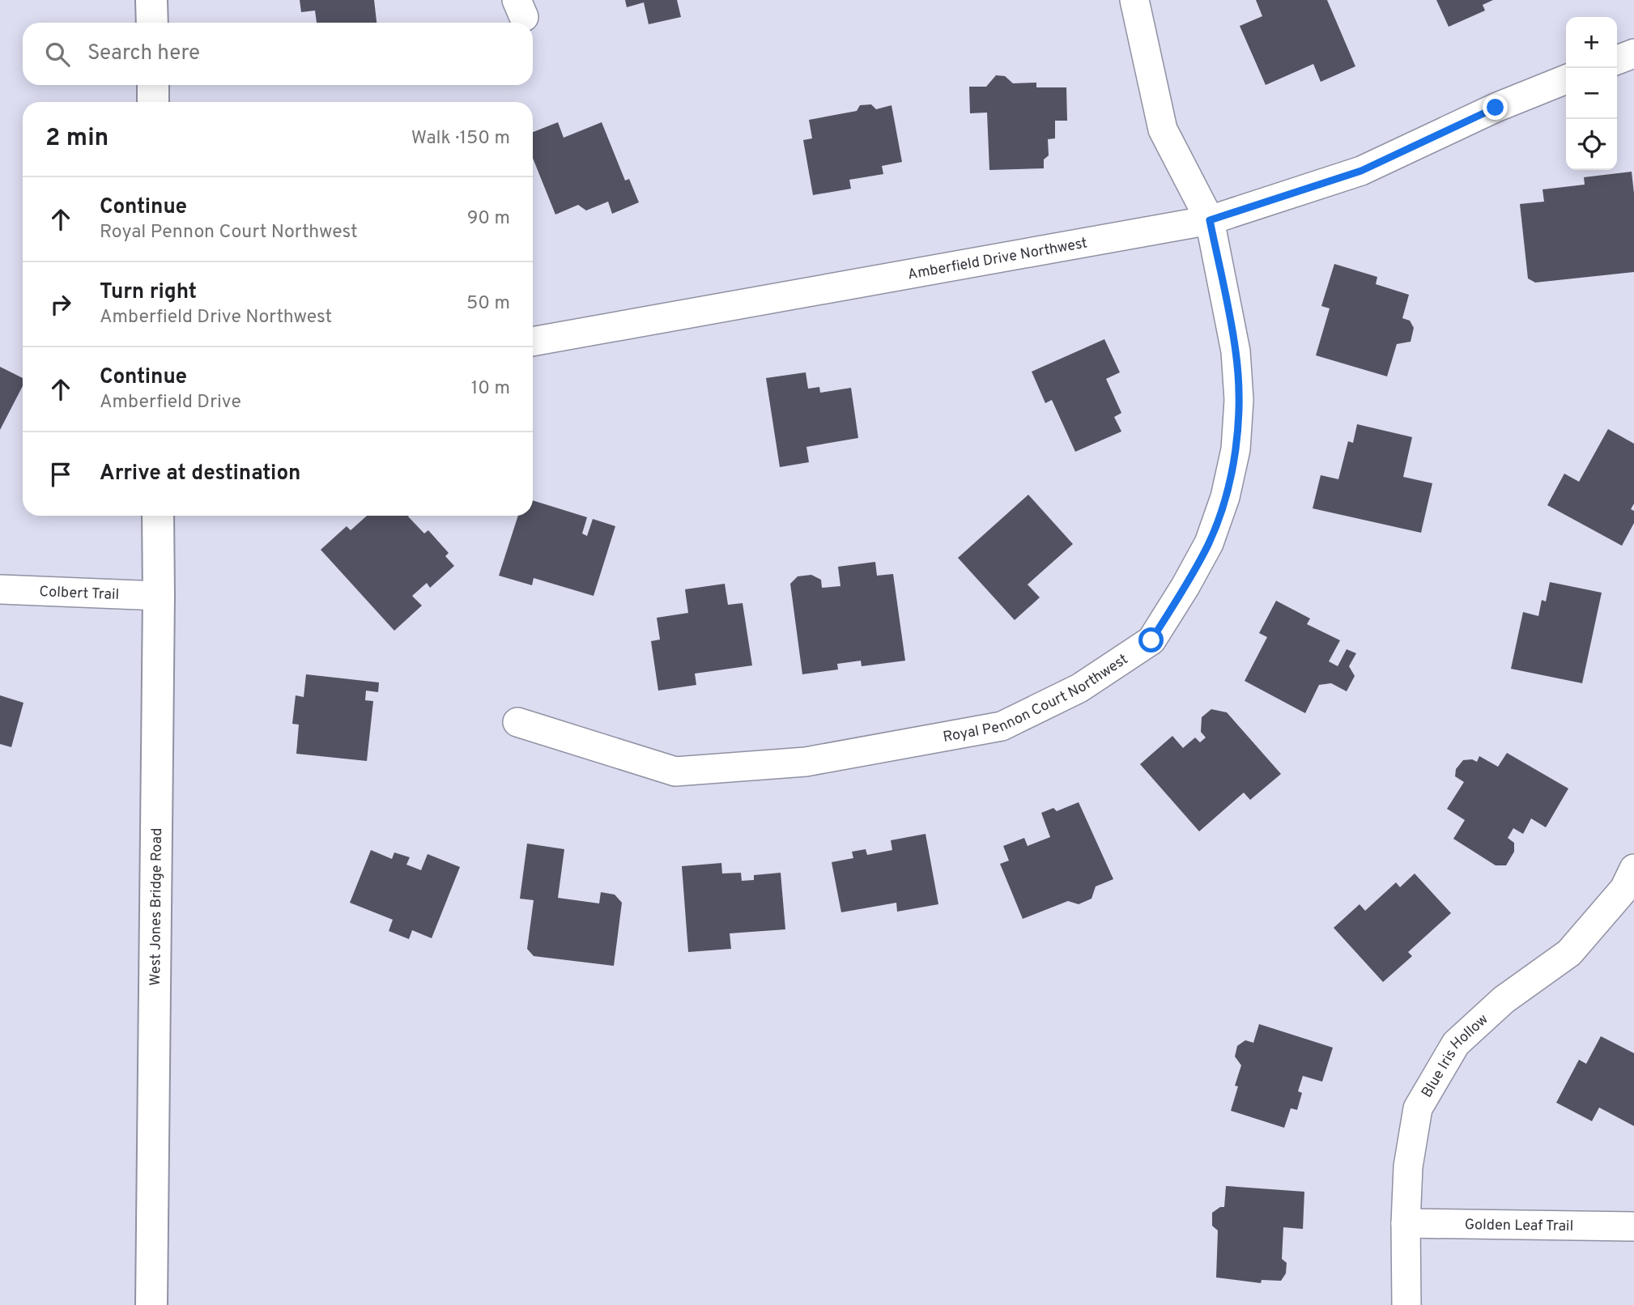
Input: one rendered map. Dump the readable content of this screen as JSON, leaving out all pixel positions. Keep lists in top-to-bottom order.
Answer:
{
  "streets": {
    "street": [
      "Amberfield Drive Northwest",
      "Colbert Trail",
      "Royal Pennon Court Northwest",
      "West Jones Bridge Road",
      "Blue Iris Hollow",
      "Golden Leaf Trail"
    ]
  },
  "crossings": [
    ["Amberfield Drive Northwest", "Royal Pennon Court Northwest"],
    ["Colbert Trail", "West Jones Bridge Road"],
    ["Blue Iris Hollow", "Golden Leaf Trail"]
  ],
  "page": {
    "map_buttons": ["+", "−"],
    "search": "Search here",
    "heading": ["2 min", "Walk · 150 m"],
    "list": [
      ["Continue", "Royal Pennon Court Northwest", "90 m"],
      ["Turn right", "Amberfield Drive Northwest", "50 m"],
      ["Continue", "Amberfield Drive", "10 m"],
      "Arrive at destination"
    ]
  }
}
